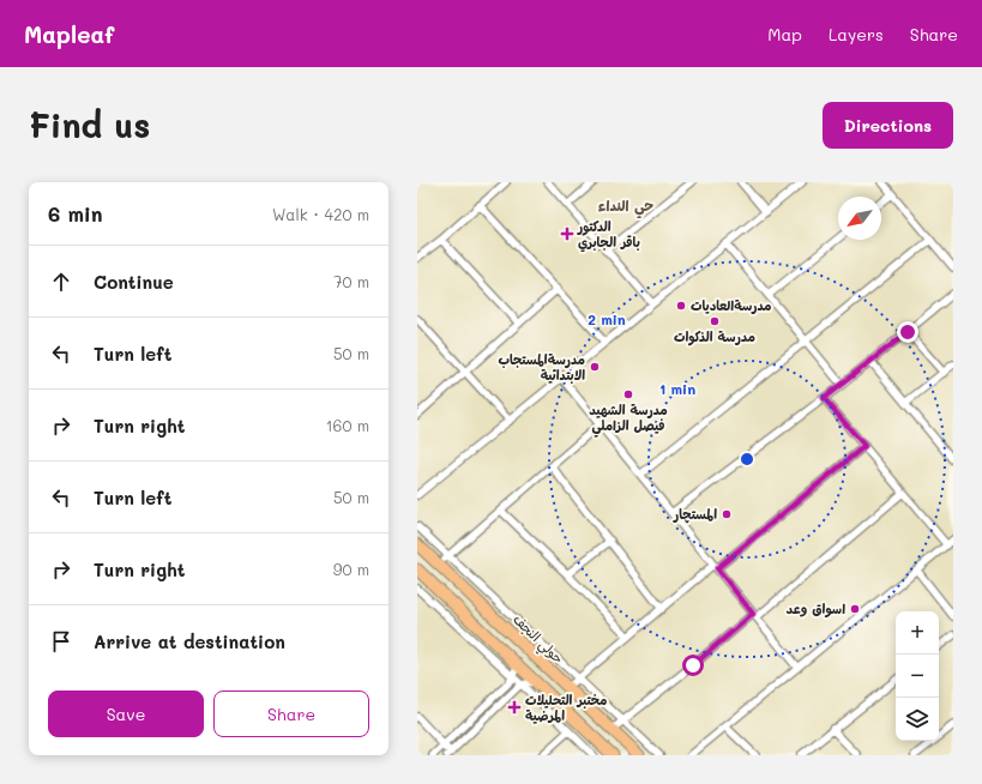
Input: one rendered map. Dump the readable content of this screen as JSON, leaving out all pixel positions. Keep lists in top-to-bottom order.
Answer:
{
  "streets": {
    "main road": ["حولي النجف"]
  },
  "districts": ["حي النداء"],
  "places": {
    "health": ["الدكتور باقر الجابري", "مختبر التحليلات المرضية"],
    "other": [
      "مدرسةالعاديات",
      "مدرسة الذكوات",
      "مدرسةالمستجاب الابتدائية",
      "مدرسة الشهيد فيصل الزاملي",
      "المستچار",
      "اسواق وعد"
    ]
  },
  "north": "bottom left",
  "page": {
    "header": "Mapleaf",
    "nav": ["Map", "Layers", "Share"],
    "buttons": [
      "Directions",
      ["Save", "Share"]
    ],
    "title": "Find us",
    "heading": ["6 min", "Walk · 420 m"],
    "list": [
      ["Continue", "70 m"],
      ["Turn left", "50 m"],
      ["Turn right", "160 m"],
      ["Turn left", "50 m"],
      ["Turn right", "90 m"],
      "Arrive at destination"
    ],
    "map_buttons": ["+", "−"]
  },
  "rings": ["2 min", "1 min"]
}
